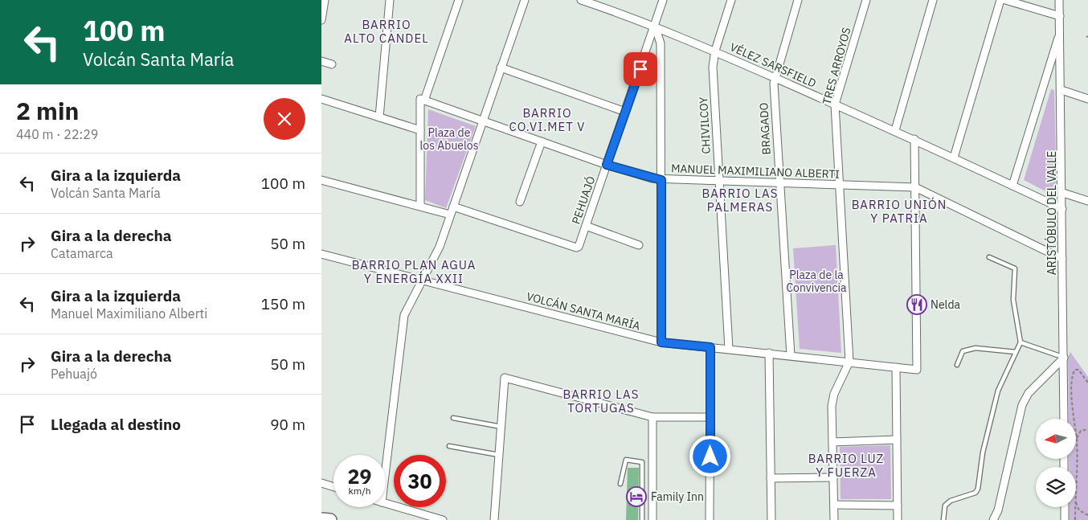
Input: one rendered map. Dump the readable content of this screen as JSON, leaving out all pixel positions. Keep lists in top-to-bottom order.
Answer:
{
  "streets": {
    "street": [
      "VÉLEZ SARSFIELD",
      "TRES ARROYOS",
      "CHIVILCOY",
      "BRAGADO",
      "MANUEL MAXIMILIANO ALBERTI",
      "PEHUAJÓ",
      "ARISTÓBULO DEL VALLE",
      "VOLCÁN SANTA MARÍA"
    ]
  },
  "crossings": [
    ["VÉLEZ SARSFIELD", "TRES ARROYOS"],
    ["VÉLEZ SARSFIELD", "CHIVILCOY"],
    ["VÉLEZ SARSFIELD", "BRAGADO"],
    ["VÉLEZ SARSFIELD", "PEHUAJÓ"],
    ["VÉLEZ SARSFIELD", "ARISTÓBULO DEL VALLE"],
    ["TRES ARROYOS", "MANUEL MAXIMILIANO ALBERTI"],
    ["TRES ARROYOS", "VOLCÁN SANTA MARÍA"],
    ["CHIVILCOY", "MANUEL MAXIMILIANO ALBERTI"],
    ["CHIVILCOY", "VOLCÁN SANTA MARÍA"],
    ["BRAGADO", "MANUEL MAXIMILIANO ALBERTI"],
    ["BRAGADO", "VOLCÁN SANTA MARÍA"],
    ["MANUEL MAXIMILIANO ALBERTI", "PEHUAJÓ"],
    ["MANUEL MAXIMILIANO ALBERTI", "ARISTÓBULO DEL VALLE"],
    ["MANUEL MAXIMILIANO ALBERTI", "VOLCÁN SANTA MARÍA"]
  ],
  "districts": [
    "BARRIO ALTO CANDEL",
    "BARRIO CO.VI.MET V",
    "BARRIO LAS PALMERAS",
    "BARRIO UNIÓN Y PATRIA",
    "BARRIO PLAN AGUA Y ENERGÍA XXII",
    "BARRIO LAS TORTUGAS",
    "BARRIO LUZ Y FUERZA"
  ],
  "parks": ["Plaza de los Abuelos", "Plaza de la Convivencia"],
  "places": {
    "restaurant": ["Nelda"],
    "hotel": ["Family Inn"]
  },
  "north": "left",
  "page": {
    "turn": ["100 m", "Volcán Santa María"],
    "heading": ["2 min", "440 m · 22:29"],
    "list": [
      {
        "name": "Gira a la izquierda",
        "note": "Volcán Santa María",
        "value": "100 m"
      },
      {
        "name": "Gira a la derecha",
        "note": "Catamarca",
        "value": "50 m"
      },
      {
        "name": "Gira a la izquierda",
        "note": "Manuel Maximiliano Alberti",
        "value": "150 m"
      },
      {
        "name": "Gira a la derecha",
        "note": "Pehuajó",
        "value": "50 m"
      },
      {
        "name": "Llegada al destino",
        "value": "90 m"
      }
    ],
    "speed": "29 km/h",
    "limit": "30"
  }
}
